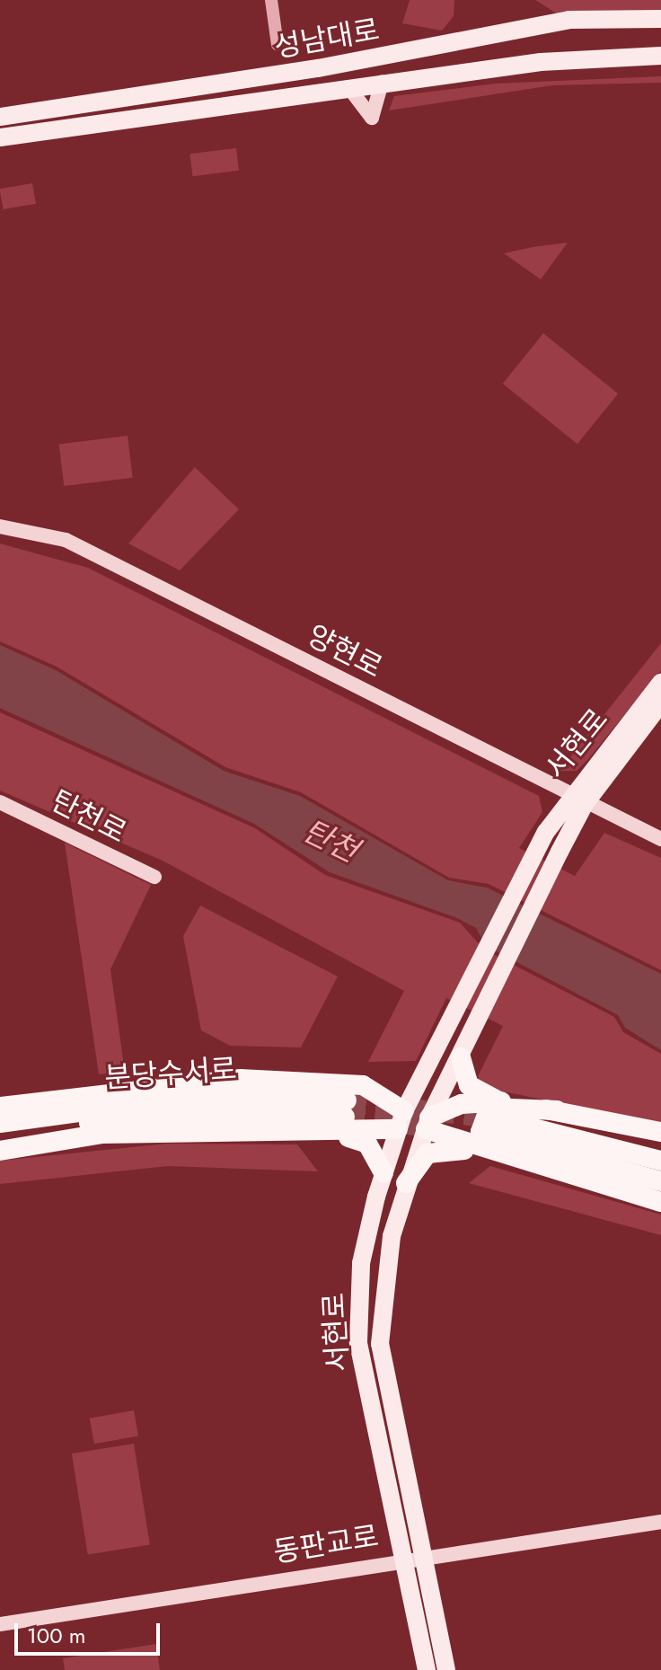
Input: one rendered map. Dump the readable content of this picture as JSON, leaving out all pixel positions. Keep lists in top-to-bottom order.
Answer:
{
  "streets": {
    "highway": ["분당수서로"],
    "main road": [
      "성남대로",
      "양현로",
      "서현로",
      "탄천로",
      "동판교로"
    ]
  },
  "crossings": [
    ["양현로", "서현로"],
    ["서현로", "동판교로"]
  ],
  "water": ["탄천"],
  "scale_bar": "100 m"
}
